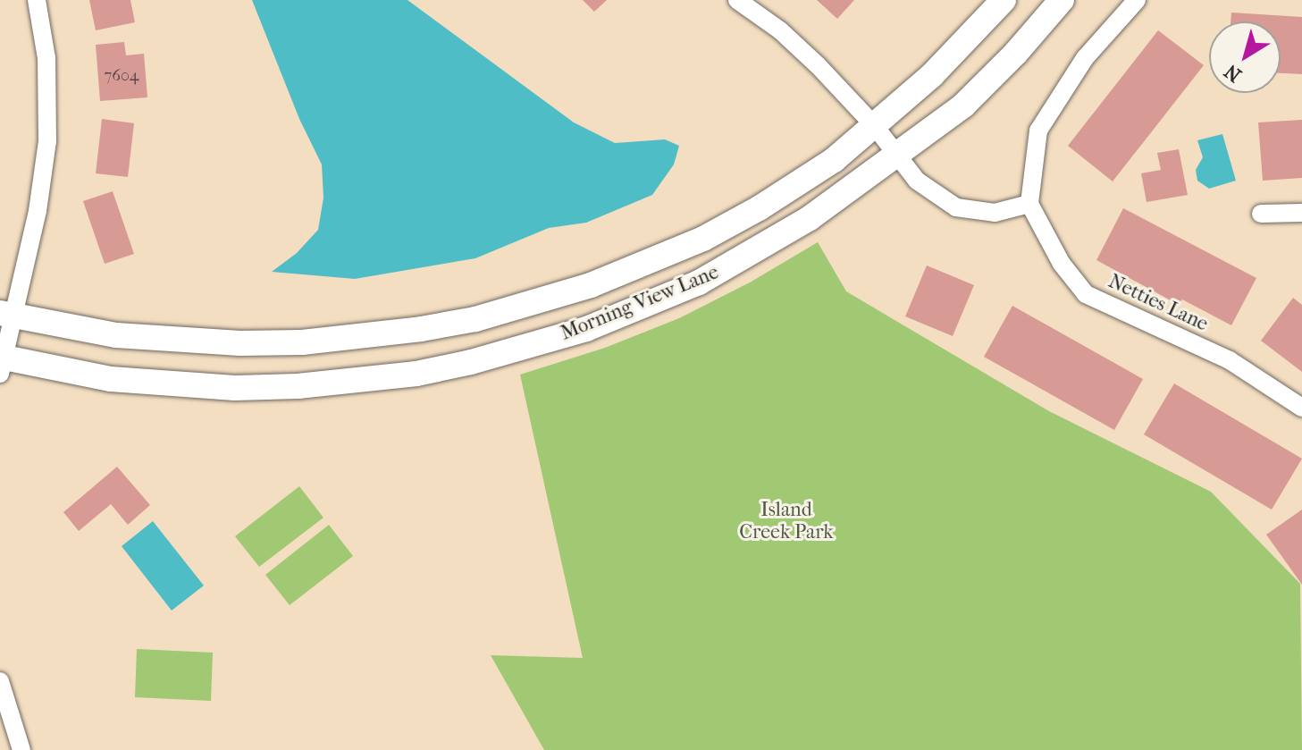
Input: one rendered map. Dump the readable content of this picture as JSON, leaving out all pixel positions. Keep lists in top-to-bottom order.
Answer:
{
  "streets": {
    "street": ["Morning View Lane", "Netties Lane"]
  },
  "parks": ["Island Creek Park"],
  "house_numbers": ["7604"],
  "north": "bottom left"
}
